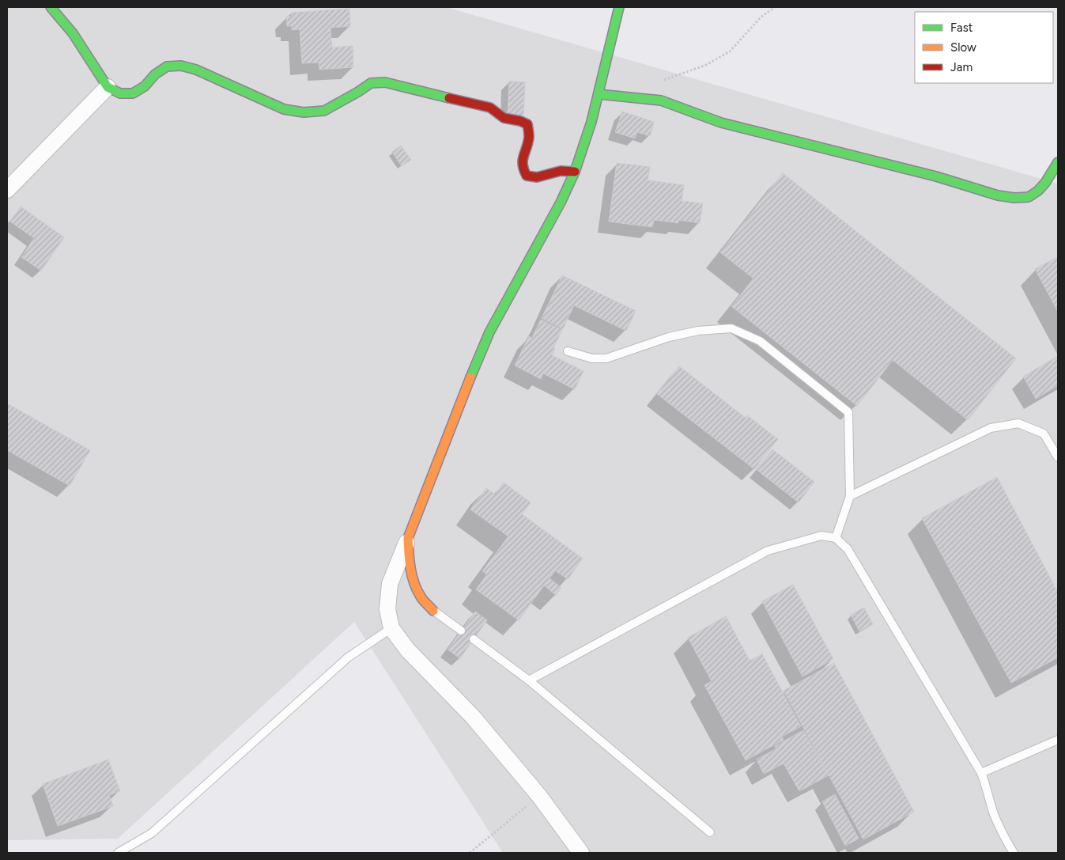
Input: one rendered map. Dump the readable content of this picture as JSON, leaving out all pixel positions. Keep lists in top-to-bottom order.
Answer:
{
  "legend": ["Fast", "Slow", "Jam"]
}
